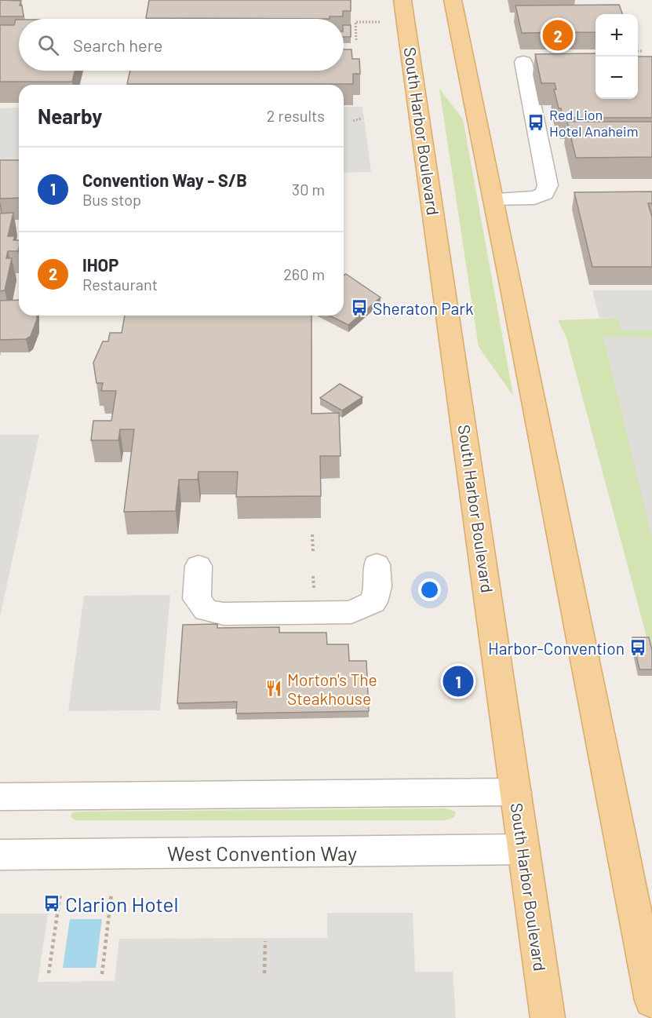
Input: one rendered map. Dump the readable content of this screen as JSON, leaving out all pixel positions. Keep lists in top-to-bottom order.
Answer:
{
  "streets": {
    "main road": ["South Harbor Boulevard"],
    "street": ["West Convention Way"]
  },
  "crossings": [
    ["South Harbor Boulevard", "West Convention Way"]
  ],
  "places": {
    "bus stop": [
      "Red Lion Hotel Anaheim",
      "Sheraton Park",
      "Harbor-Convention",
      "Clarion Hotel"
    ],
    "restaurant": ["Morton's The Steakhouse"]
  },
  "page": {
    "map_buttons": ["+", "−"],
    "pins": ["2", "1"],
    "search": "Search here",
    "heading": ["Nearby", "2 results"],
    "list": [
      {
        "mark": "1",
        "name": "Convention Way - S/B",
        "note": "Bus stop",
        "value": "30 m"
      },
      {
        "mark": "2",
        "name": "IHOP",
        "note": "Restaurant",
        "value": "260 m"
      }
    ]
  }
}
